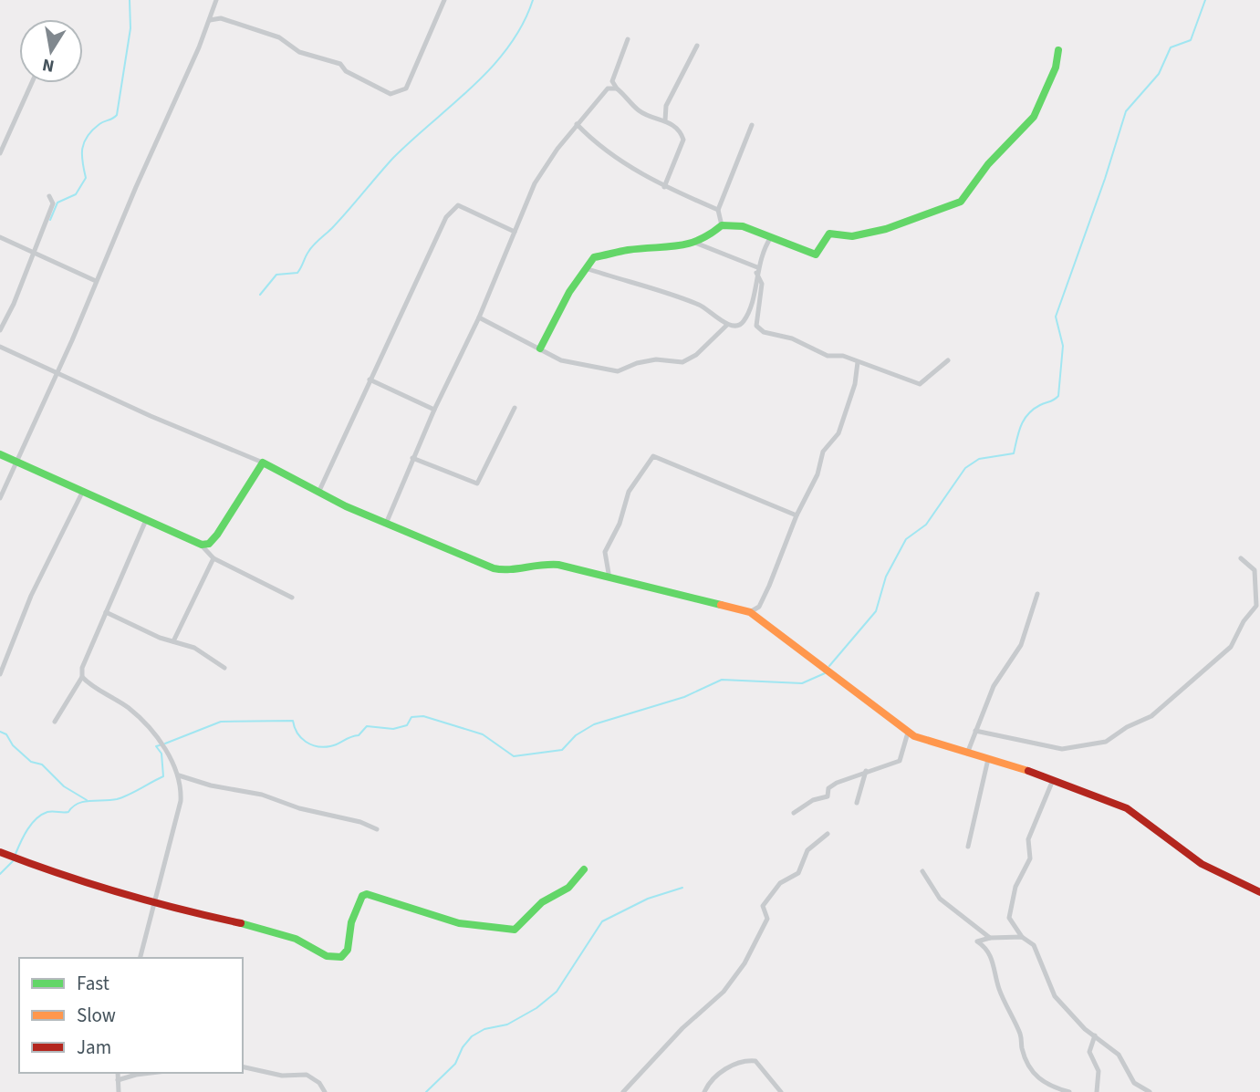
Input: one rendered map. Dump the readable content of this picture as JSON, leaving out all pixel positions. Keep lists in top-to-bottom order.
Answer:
{
  "legend": ["Fast", "Slow", "Jam"],
  "north": "bottom"
}
